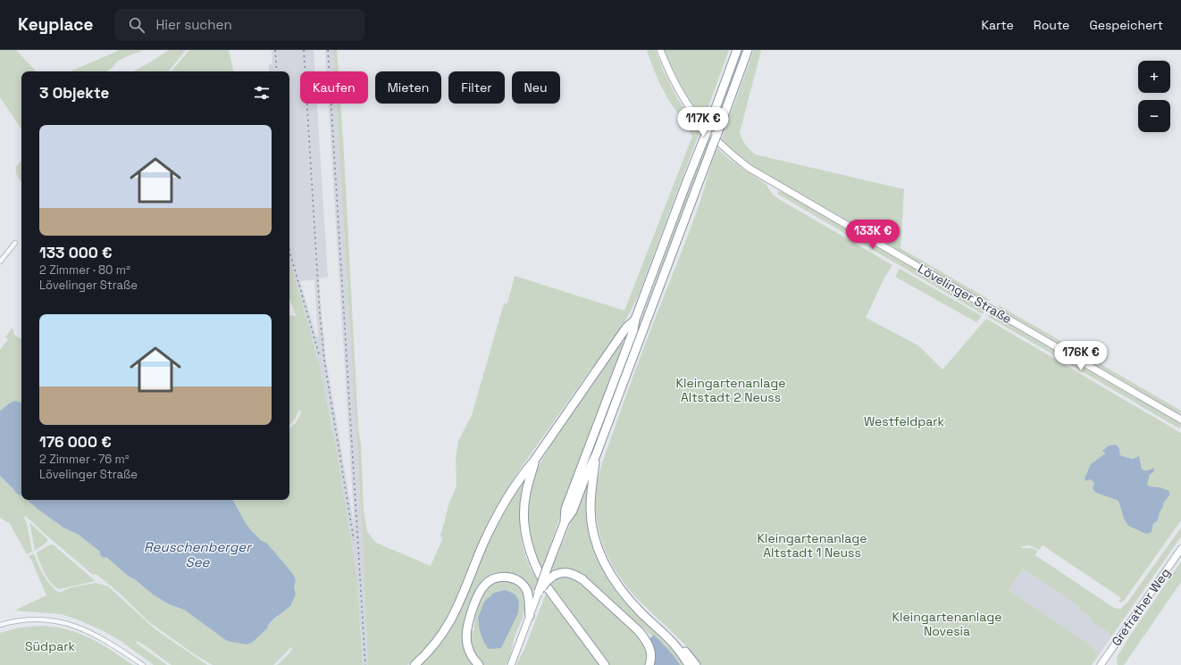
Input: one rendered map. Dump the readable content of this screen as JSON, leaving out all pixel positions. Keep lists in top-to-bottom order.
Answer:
{
  "streets": {
    "street": ["Lövelinger Straße", "Grefrather Weg"]
  },
  "water": ["Reuschenberger See"],
  "parks": [
    "Kleingartenanlage Altstadt 2 Neuss",
    "Westfeldpark",
    "Kleingartenanlage Altstadt 1 Neuss",
    "Kleingartenanlage Novesia",
    "Südpark"
  ],
  "page": {
    "header": "Keyplace",
    "search": "Hier suchen",
    "nav": ["Karte", "Route", "Gespeichert"],
    "map_buttons": ["+", "−"],
    "chip": [
      "Kaufen",
      "Mieten",
      "Filter",
      "Neu"
    ],
    "heading": "3 Objekte",
    "price": ["117K €", "133K €", "176K €"],
    "list": [
      {
        "name": "133 000 €",
        "note": "2 Zimmer · 80 m² · Lövelinger Straße"
      },
      {
        "name": "176 000 €",
        "note": "2 Zimmer · 76 m² · Lövelinger Straße"
      }
    ]
  }
}
